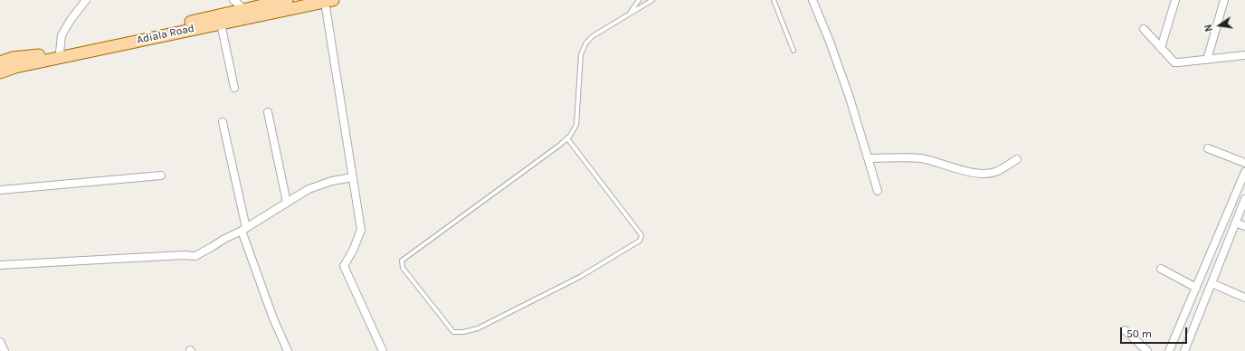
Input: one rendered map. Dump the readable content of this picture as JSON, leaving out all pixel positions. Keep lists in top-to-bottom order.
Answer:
{
  "streets": {
    "main road": ["Adiala Road"]
  },
  "scale_bar": "50 m",
  "north": "left"
}
